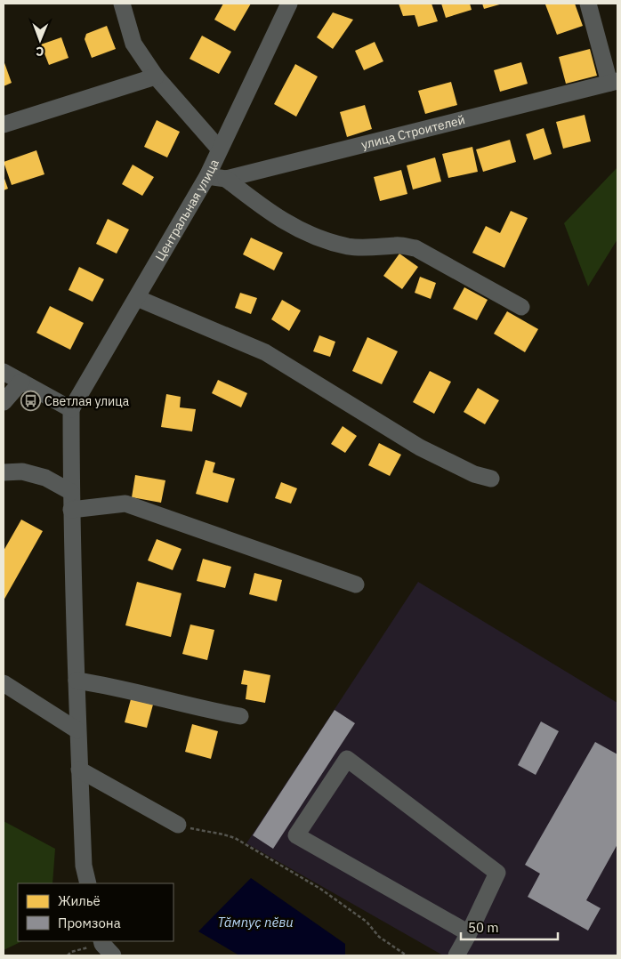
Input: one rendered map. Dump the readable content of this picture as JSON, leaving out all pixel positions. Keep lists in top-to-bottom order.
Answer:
{
  "streets": {
    "street": ["улица Строителей", "Центральная улица"]
  },
  "crossings": [
    ["улица Строителей", "Центральная улица"]
  ],
  "water": ["Тӑмпуҫ пӗви"],
  "places": {
    "bus stop": ["Светлая улица"]
  },
  "legend": ["Жильё", "Промзона"],
  "scale_bar": "50 m",
  "north": "bottom"
}
